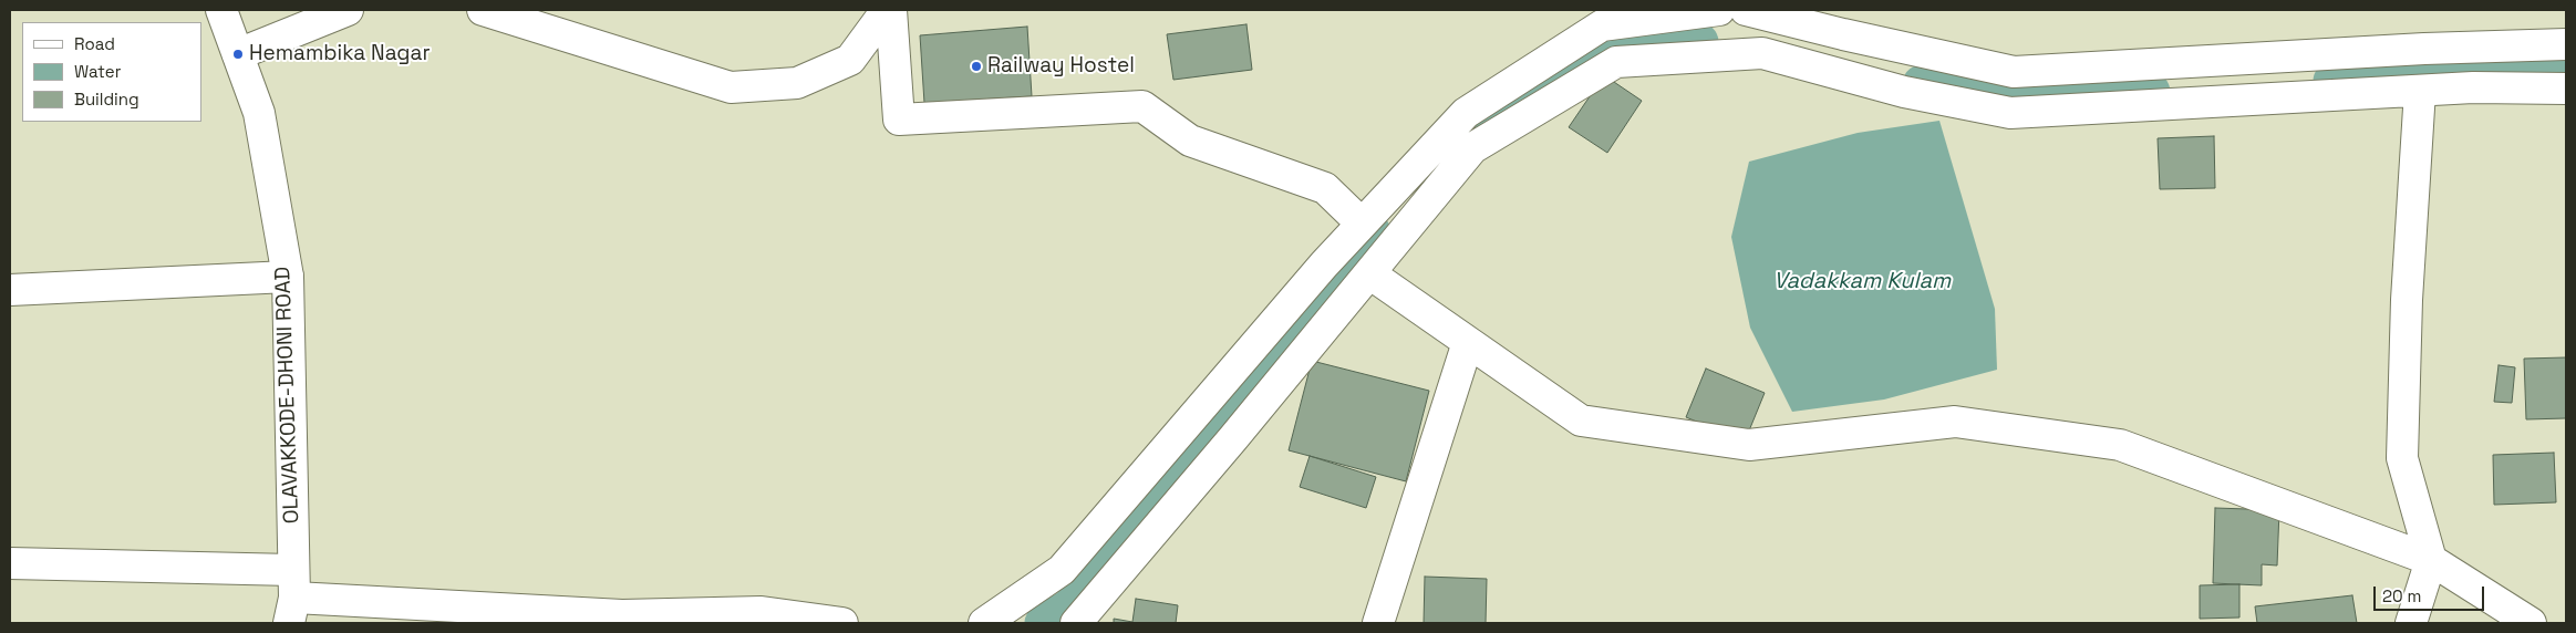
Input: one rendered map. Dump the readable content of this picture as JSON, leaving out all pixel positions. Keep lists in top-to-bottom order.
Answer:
{
  "streets": {
    "street": ["OLAVAKKODE-DHONI ROAD"]
  },
  "water": ["Vadakkam Kulam"],
  "places": ["Hemambika Nagar", "Railway Hostel"],
  "legend": ["Road", "Water", "Building"],
  "scale_bar": "20 m"
}
